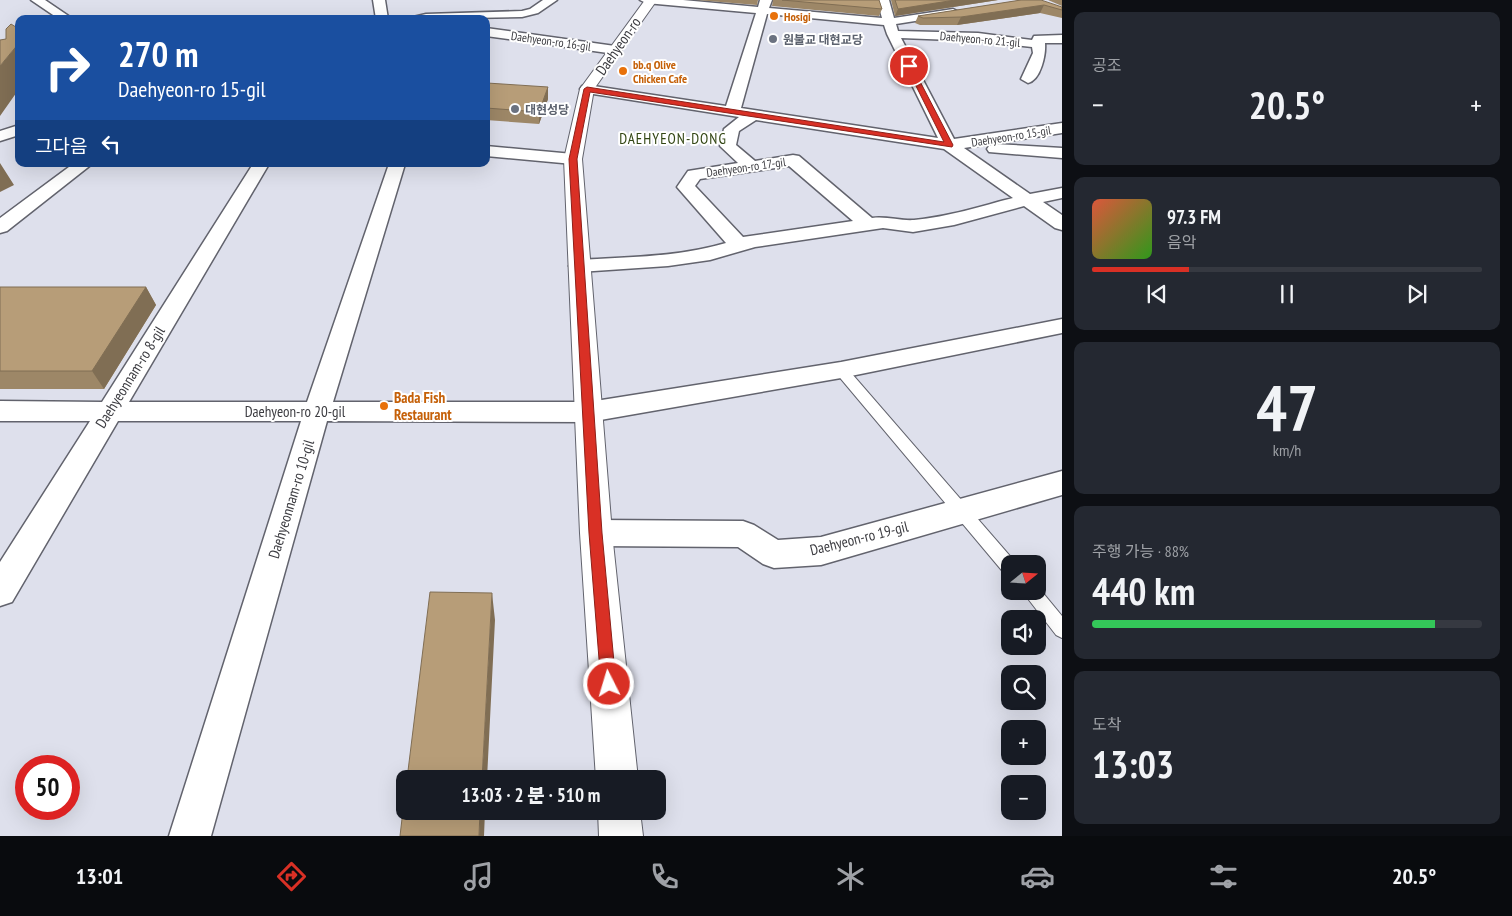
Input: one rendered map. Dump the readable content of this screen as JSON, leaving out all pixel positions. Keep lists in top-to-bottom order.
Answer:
{
  "streets": {
    "main road": ["Daehyeon-ro"],
    "street": [
      "Daehyeon-ro 21-gil",
      "Daehyeon-ro 16-gil",
      "Daehyeon-ro 15-gil",
      "Daehyeon-ro 17-gil",
      "Daehyeonnam-ro 8-gil",
      "Daehyeon-ro 20-gil",
      "Daehyeonnam-ro 10-gil",
      "Daehyeon-ro 19-gil"
    ]
  },
  "crossings": [
    ["Daehyeon-ro 16-gil", "Daehyeon-ro"],
    ["Daehyeon-ro", "Daehyeon-ro 15-gil"],
    ["Daehyeon-ro", "Daehyeon-ro 20-gil"],
    ["Daehyeon-ro", "Daehyeon-ro 19-gil"],
    ["Daehyeonnam-ro 8-gil", "Daehyeon-ro 20-gil"],
    ["Daehyeon-ro 20-gil", "Daehyeonnam-ro 10-gil"]
  ],
  "districts": ["DAEHYEON-DONG"],
  "places": [
    "Hosigi",
    "원불교 대현교당",
    "bb.q Olive Chicken Cafe",
    "대현성당",
    "Bada Fish Restaurant"
  ],
  "north": "right",
  "page": {
    "tile": [
      "공조",
      ["47", "km/h"],
      ["주행 가능 · 88%", "440 km"],
      ["도착", "13:03"]
    ],
    "turn": ["270 m", "Daehyeon-ro 15-gil"],
    "heat": ["−", "20.5°", "+"],
    "then": "그다음",
    "song": ["97.3 FM", "음악"],
    "map_buttons": ["+", "−"],
    "limit": "50",
    "trip": "13:03 · 2 분 · 510 m",
    "tabs": ["13:01", "20.5°"]
  }
}
